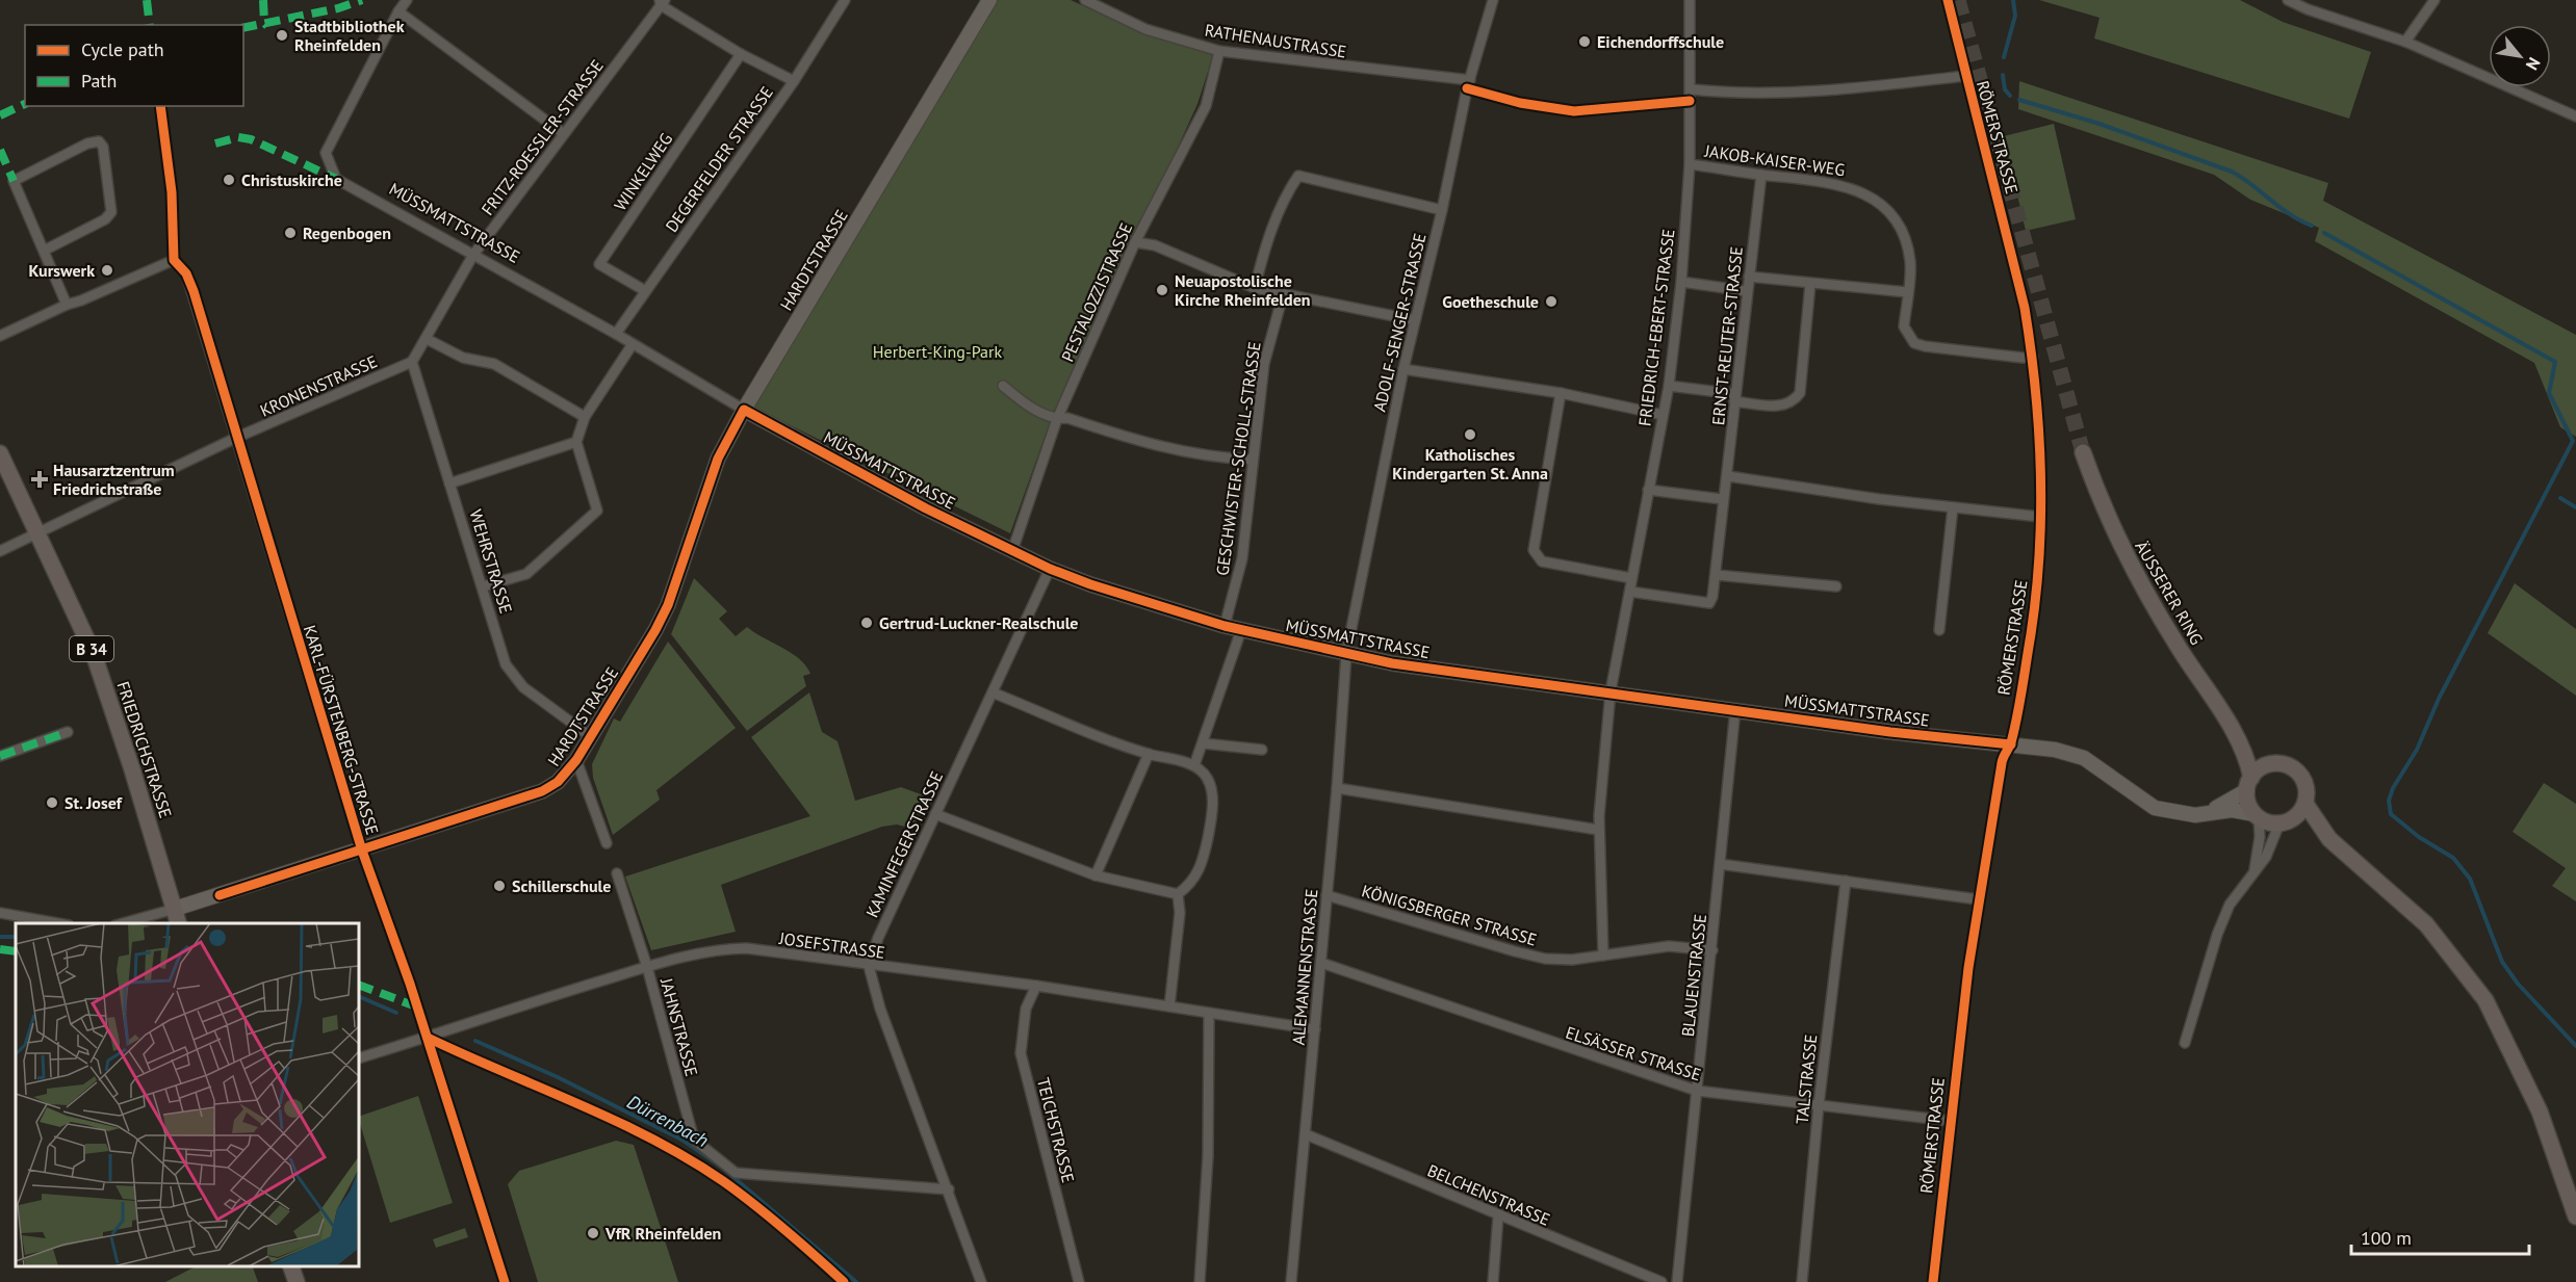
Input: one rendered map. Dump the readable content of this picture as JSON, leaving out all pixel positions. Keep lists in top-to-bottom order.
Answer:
{
  "streets": {
    "main road": ["ÄUSSERER RING", "B 34", "FRIEDRICHSTRASSE"],
    "street": [
      "RATHENAUSTRASSE",
      "FRITZ-ROESSLER-STRASSE",
      "RÖMERSTRASSE",
      "DEGERFELDER STRASSE",
      "JAKOB-KAISER-WEG",
      "WINKELWEG",
      "MÜSSMATTSTRASSE",
      "HARDTSTRASSE",
      "PESTALOZZISTRASSE",
      "ADOLF-SENGER-STRASSE",
      "FRIEDRICH-EBERT-STRASSE",
      "ERNST-REUTER-STRASSE",
      "KRONENSTRASSE",
      "GESCHWISTER-SCHOLL-STRASSE",
      "WEHRSTRASSE",
      "KARL-FÜRSTENBERG-STRASSE",
      "KAMINFEGERSTRASSE",
      "KÖNIGSBERGER STRASSE",
      "JOSEFSTRASSE",
      "ALEMANNENSTRASSE",
      "BLAUENSTRASSE",
      "JAHNSTRASSE",
      "ELSÄSSER STRASSE",
      "TALSTRASSE",
      "TEICHSTRASSE",
      "BELCHENSTRASSE"
    ]
  },
  "crossings": [
    ["RATHENAUSTRASSE", "PESTALOZZISTRASSE"],
    ["RATHENAUSTRASSE", "ADOLF-SENGER-STRASSE"],
    ["FRITZ-ROESSLER-STRASSE", "MÜSSMATTSTRASSE"],
    ["FRITZ-ROESSLER-STRASSE", "KRONENSTRASSE"],
    ["FRITZ-ROESSLER-STRASSE", "WEHRSTRASSE"],
    ["RÖMERSTRASSE", "JAKOB-KAISER-WEG"],
    ["RÖMERSTRASSE", "MÜSSMATTSTRASSE"],
    ["RÖMERSTRASSE", "ELSÄSSER STRASSE"],
    ["DEGERFELDER STRASSE", "WINKELWEG"],
    ["DEGERFELDER STRASSE", "MÜSSMATTSTRASSE"],
    ["JAKOB-KAISER-WEG", "FRIEDRICH-EBERT-STRASSE"],
    ["JAKOB-KAISER-WEG", "ERNST-REUTER-STRASSE"],
    ["MÜSSMATTSTRASSE", "HARDTSTRASSE"],
    ["MÜSSMATTSTRASSE", "PESTALOZZISTRASSE"],
    ["MÜSSMATTSTRASSE", "ADOLF-SENGER-STRASSE"],
    ["MÜSSMATTSTRASSE", "FRIEDRICH-EBERT-STRASSE"],
    ["MÜSSMATTSTRASSE", "GESCHWISTER-SCHOLL-STRASSE"],
    ["MÜSSMATTSTRASSE", "ÄUSSERER RING"],
    ["MÜSSMATTSTRASSE", "KAMINFEGERSTRASSE"],
    ["MÜSSMATTSTRASSE", "ALEMANNENSTRASSE"],
    ["MÜSSMATTSTRASSE", "BLAUENSTRASSE"],
    ["HARDTSTRASSE", "WEHRSTRASSE"],
    ["HARDTSTRASSE", "KARL-FÜRSTENBERG-STRASSE"],
    ["HARDTSTRASSE", "FRIEDRICHSTRASSE"],
    ["ADOLF-SENGER-STRASSE", "ALEMANNENSTRASSE"],
    ["FRIEDRICH-EBERT-STRASSE", "ERNST-REUTER-STRASSE"],
    ["FRIEDRICH-EBERT-STRASSE", "KÖNIGSBERGER STRASSE"],
    ["KRONENSTRASSE", "WEHRSTRASSE"],
    ["KRONENSTRASSE", "KARL-FÜRSTENBERG-STRASSE"],
    ["KRONENSTRASSE", "FRIEDRICHSTRASSE"],
    ["KARL-FÜRSTENBERG-STRASSE", "JOSEFSTRASSE"],
    ["KAMINFEGERSTRASSE", "JOSEFSTRASSE"],
    ["KÖNIGSBERGER STRASSE", "ALEMANNENSTRASSE"],
    ["KÖNIGSBERGER STRASSE", "BLAUENSTRASSE"],
    ["JOSEFSTRASSE", "ALEMANNENSTRASSE"],
    ["JOSEFSTRASSE", "JAHNSTRASSE"],
    ["JOSEFSTRASSE", "TEICHSTRASSE"],
    ["ALEMANNENSTRASSE", "ELSÄSSER STRASSE"],
    ["ALEMANNENSTRASSE", "BELCHENSTRASSE"],
    ["BLAUENSTRASSE", "ELSÄSSER STRASSE"],
    ["ELSÄSSER STRASSE", "TALSTRASSE"]
  ],
  "water": ["Dürrenbach"],
  "parks": ["Herbert-King-Park"],
  "places": {
    "other": [
      "Stadtbibliothek Rheinfelden",
      "Eichendorffschule",
      "Christuskirche",
      "Regenbogen",
      "Kurswerk",
      "Neuapostolische Kirche Rheinfelden",
      "Goetheschule",
      "Katholisches Kindergarten St. Anna",
      "Gertrud-Luckner-Realschule",
      "St. Josef",
      "Schillerschule",
      "VfR Rheinfelden"
    ],
    "health": ["Hausarztzentrum Friedrichstraße"]
  },
  "legend": ["Cycle path", "Path"],
  "scale_bar": "100 m",
  "north": "bottom right"
}
